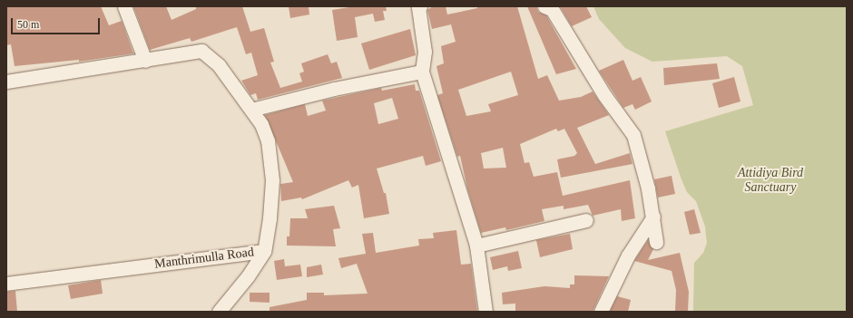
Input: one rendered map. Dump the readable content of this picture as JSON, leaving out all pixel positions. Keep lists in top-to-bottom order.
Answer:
{
  "streets": {
    "street": ["Manthrimulla Road"]
  },
  "parks": ["Attidiya Bird Sanctuary"],
  "scale_bar": "50 m"
}
